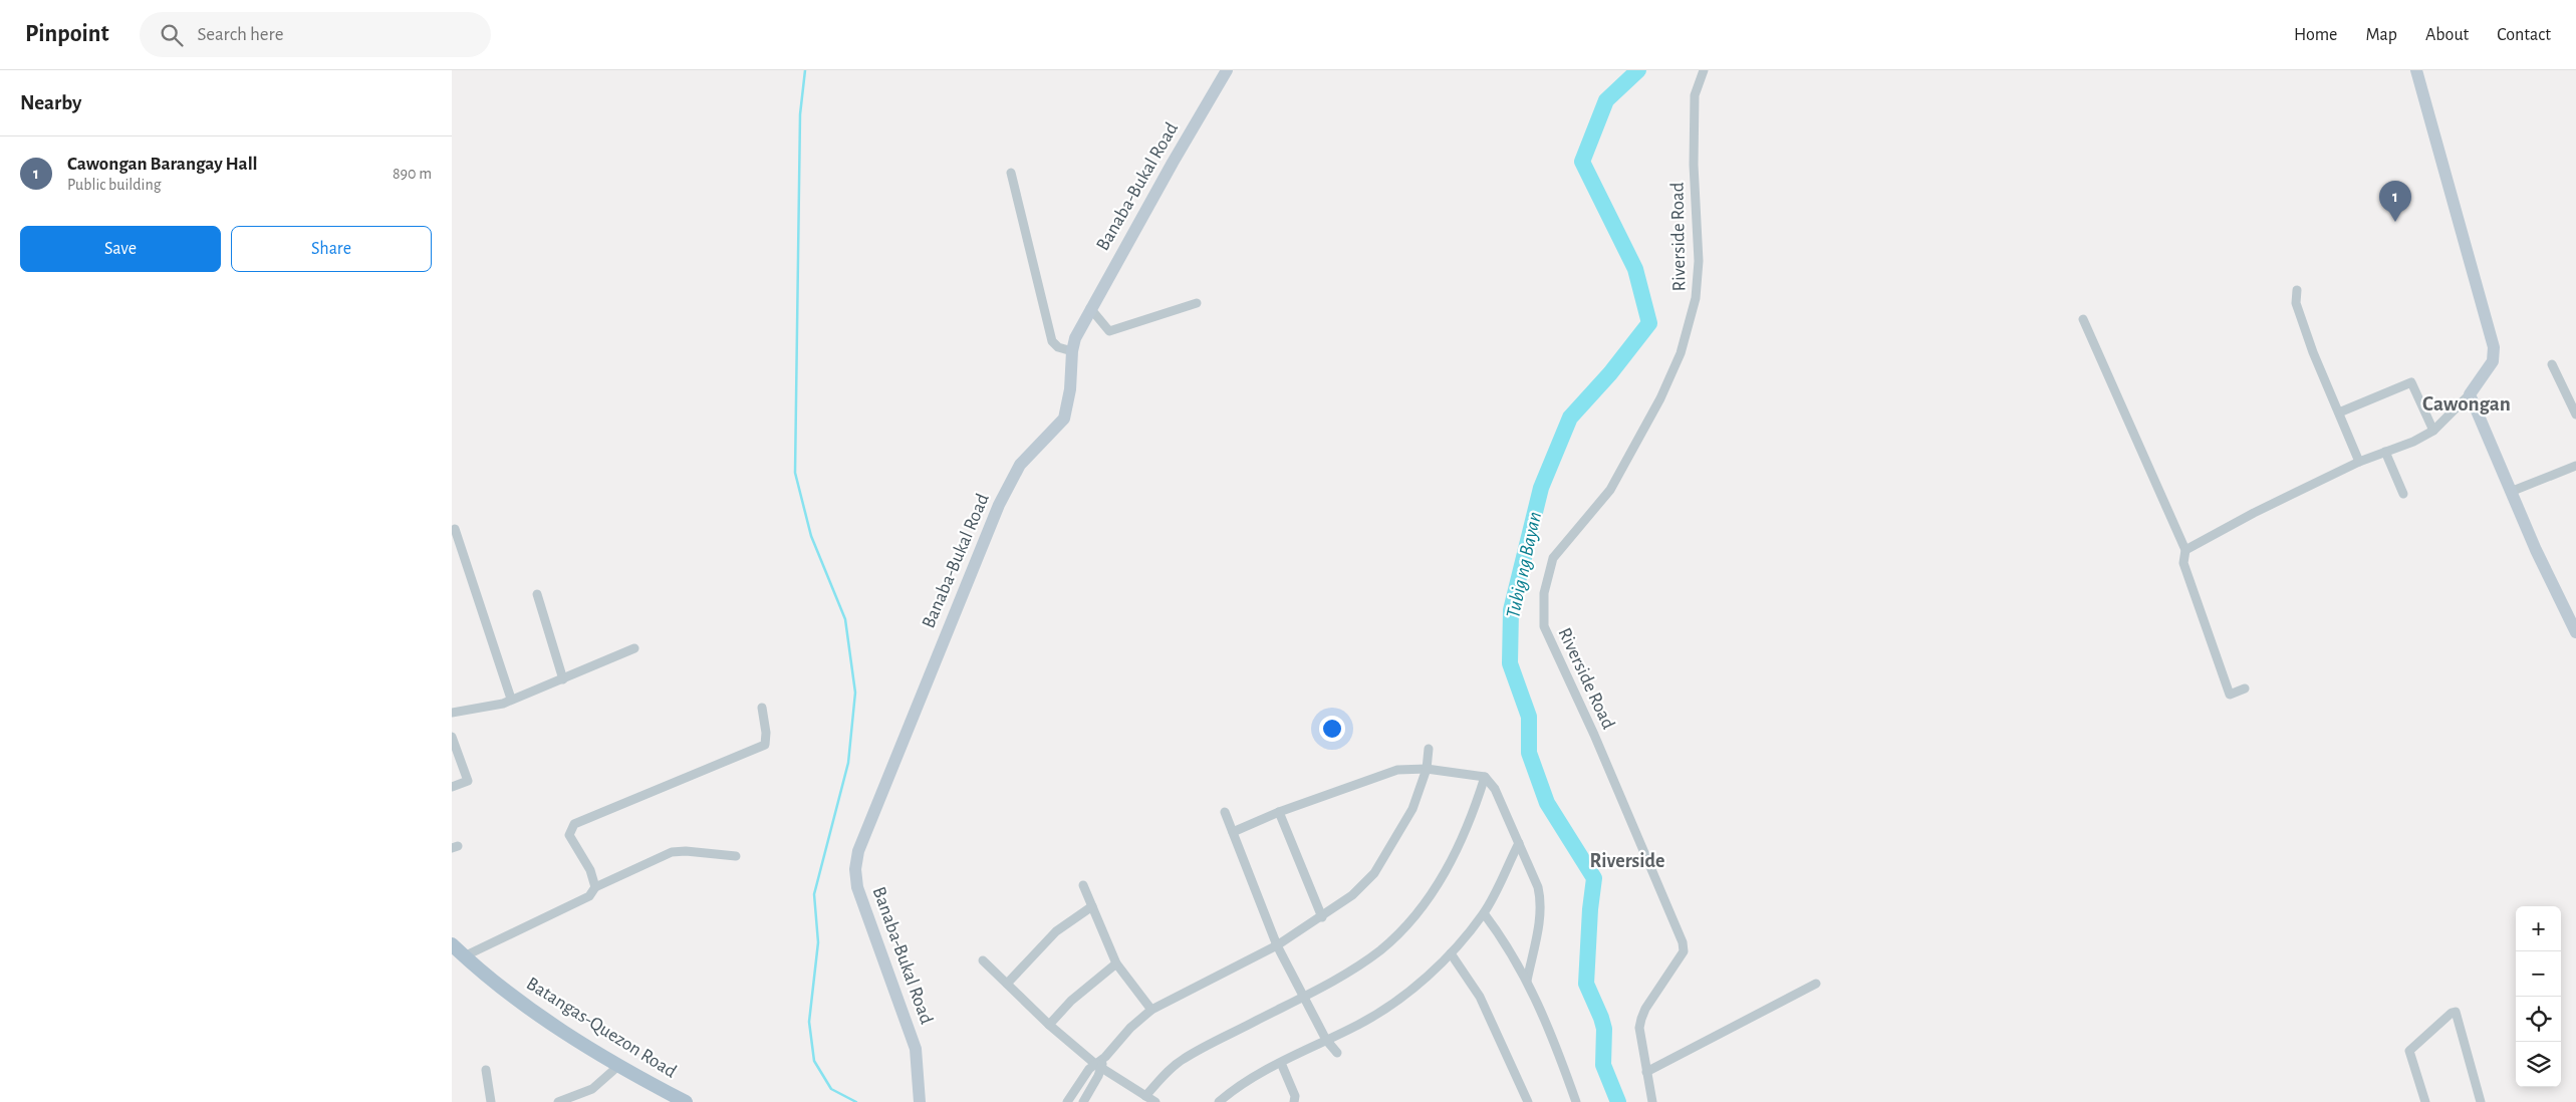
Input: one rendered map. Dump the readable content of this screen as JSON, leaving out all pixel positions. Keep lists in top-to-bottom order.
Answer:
{
  "streets": {
    "main road": ["Batangas-Quezon Road"],
    "street": ["Banaba-Bukal Road", "Riverside Road"]
  },
  "districts": ["Cawongan", "Riverside"],
  "water": ["Tubig ng Bayan"],
  "page": {
    "header": "Pinpoint",
    "search": "Search here",
    "nav": [
      "Home",
      "Map",
      "About",
      "Contact"
    ],
    "heading": "Nearby",
    "list": [
      {
        "mark": "1",
        "name": "Cawongan Barangay Hall",
        "note": "Public building",
        "value": "890 m"
      }
    ],
    "pins": "1",
    "buttons": ["Save", "Share"],
    "map_buttons": ["+", "−"]
  }
}
